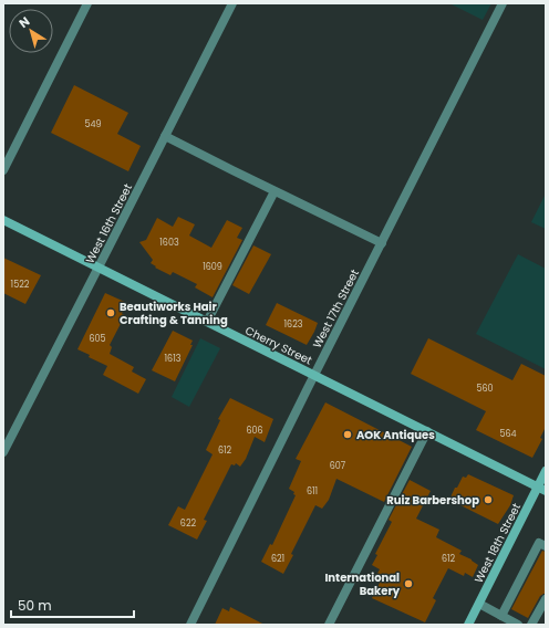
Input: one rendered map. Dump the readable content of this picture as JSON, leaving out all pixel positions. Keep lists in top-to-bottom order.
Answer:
{
  "streets": {
    "street": [
      "West 16th Street",
      "West 17th Street",
      "Cherry Street",
      "West 18th Street"
    ]
  },
  "crossings": [
    ["West 16th Street", "Cherry Street"],
    ["West 17th Street", "Cherry Street"],
    ["Cherry Street", "West 18th Street"]
  ],
  "places": [
    "Beautiworks Hair Crafting & Tanning",
    "AOK Antiques",
    "Ruiz Barbershop",
    "International Bakery"
  ],
  "house_numbers": [
    "549",
    "1603",
    "1609",
    "1522",
    "1623",
    "605",
    "1613",
    "560",
    "606",
    "564",
    "612",
    "607",
    "611",
    "622",
    "621",
    "612"
  ],
  "scale_bar": "50 m",
  "north": "top left"
}
